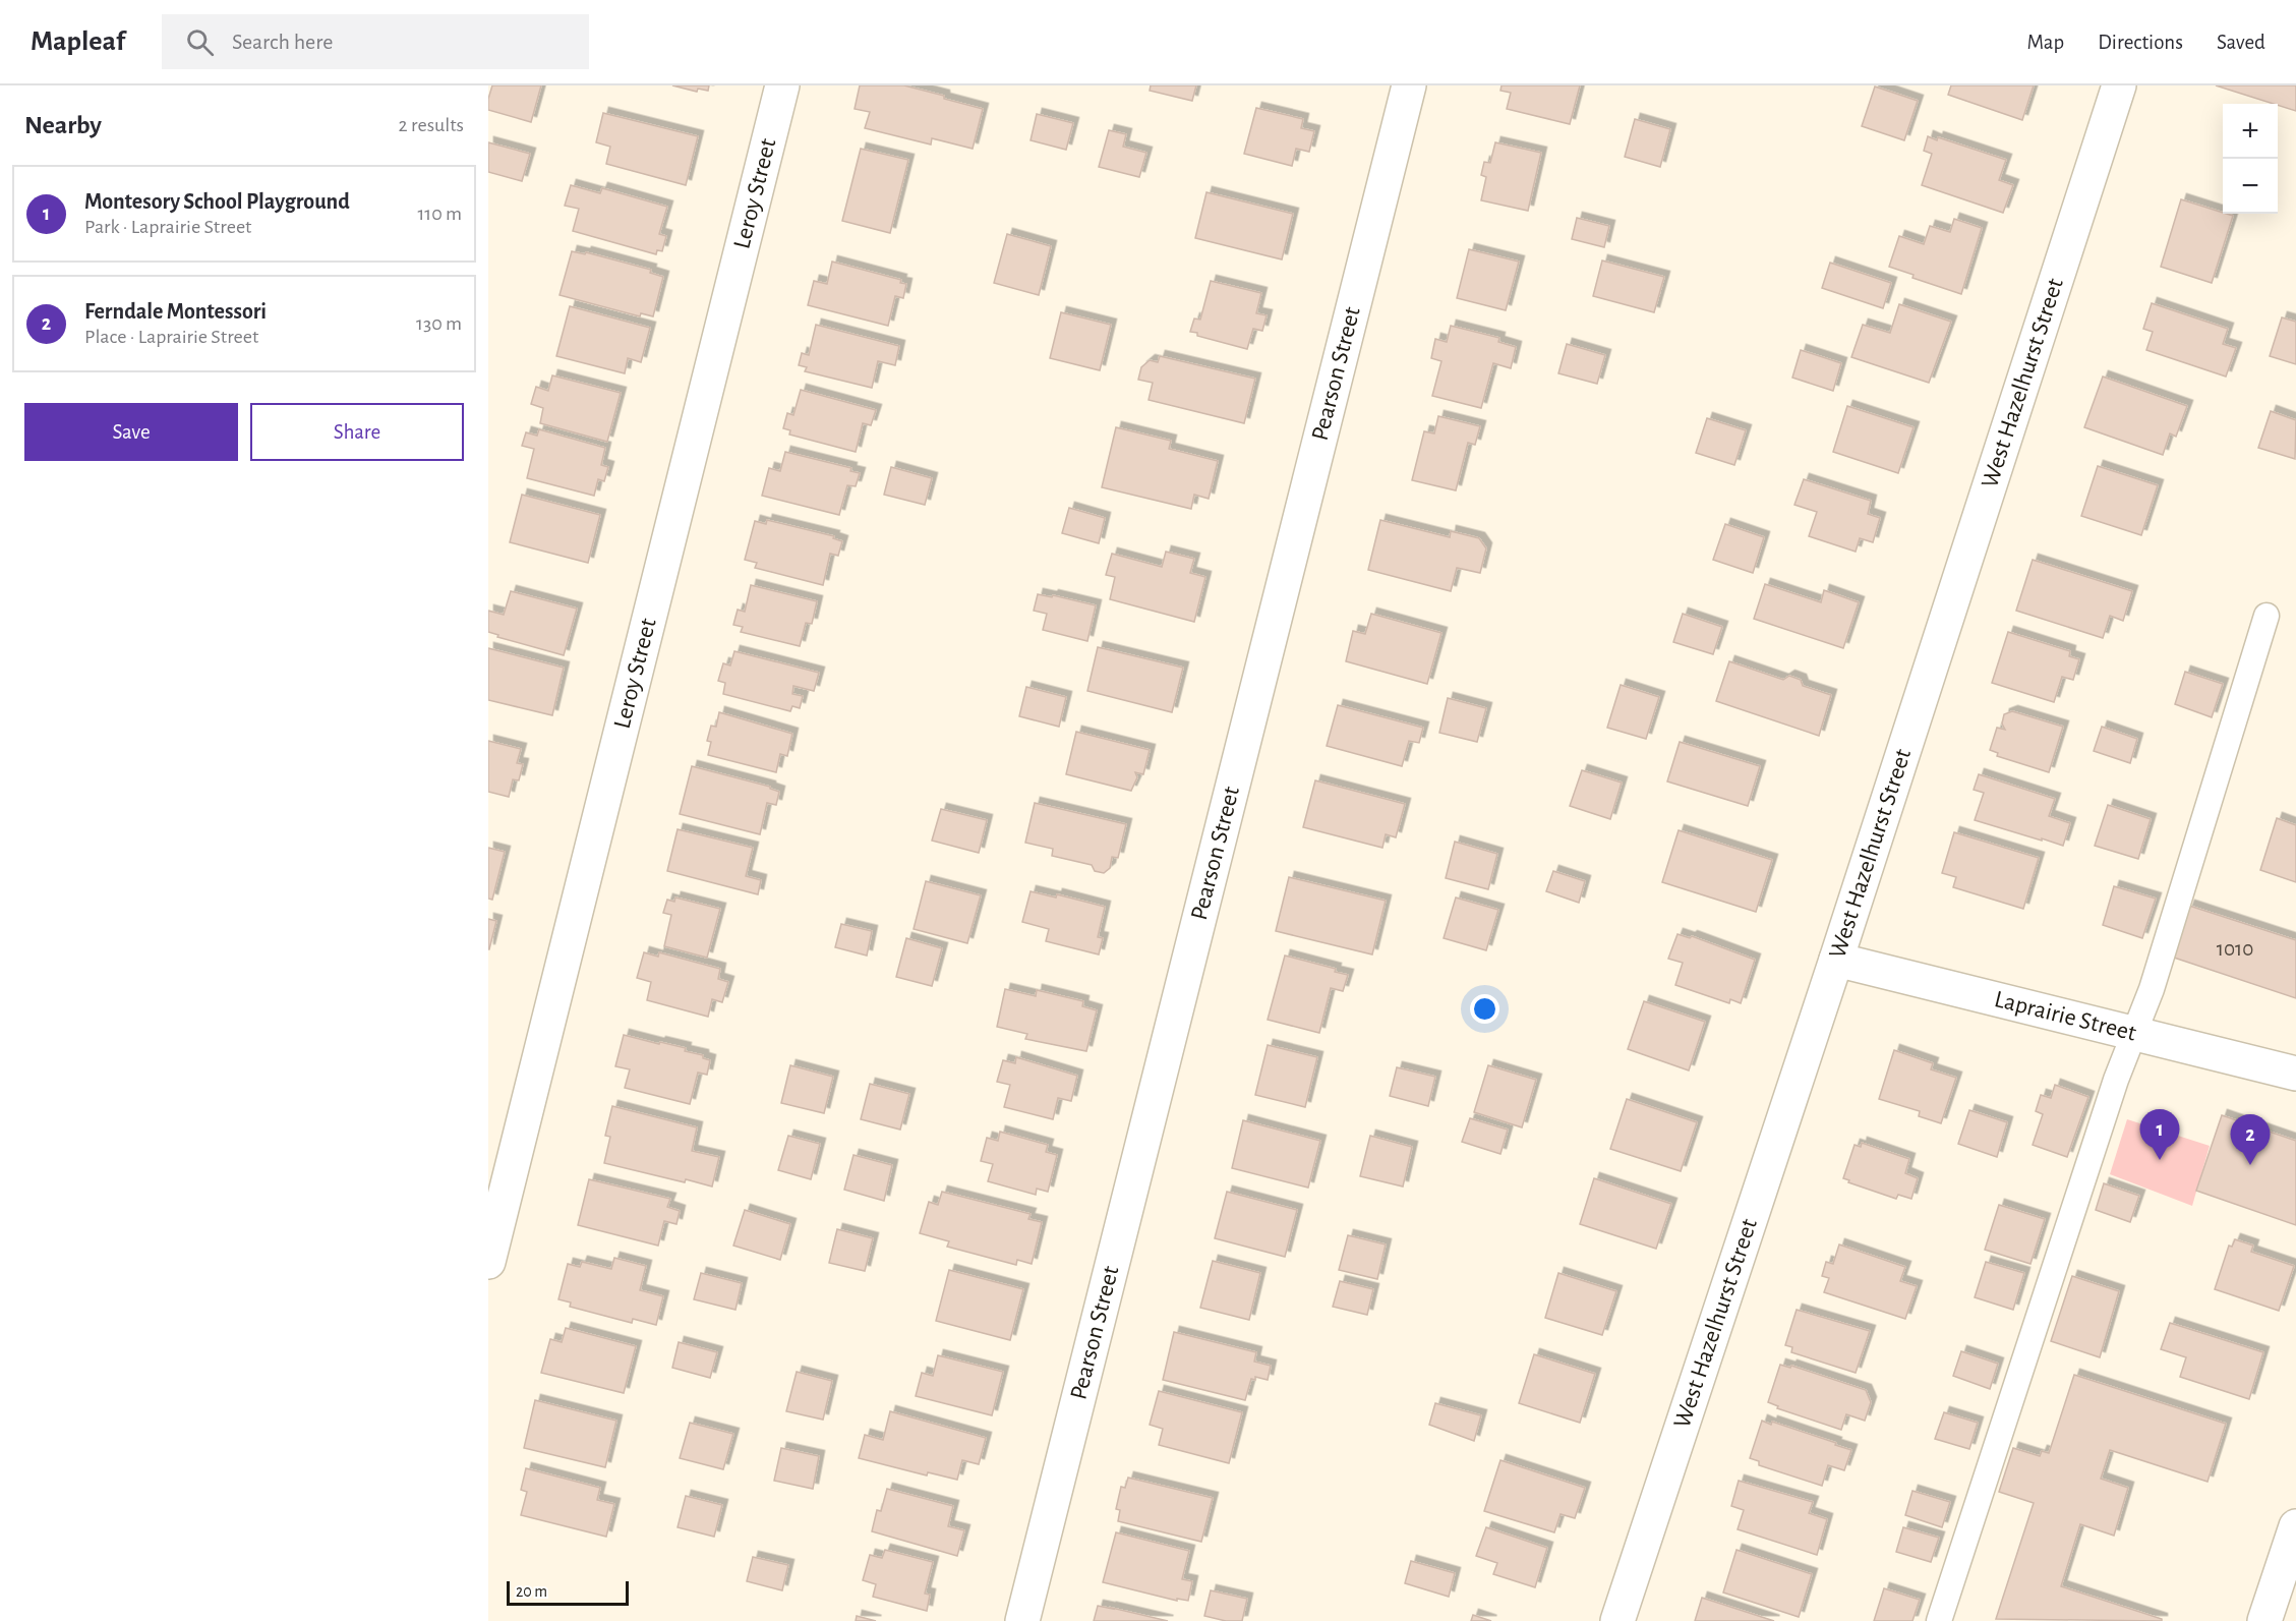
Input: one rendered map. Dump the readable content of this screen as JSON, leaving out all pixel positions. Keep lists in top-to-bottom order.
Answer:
{
  "streets": {
    "street": [
      "Leroy Street",
      "Pearson Street",
      "West Hazelhurst Street",
      "Laprairie Street"
    ]
  },
  "crossings": [
    ["West Hazelhurst Street", "Laprairie Street"]
  ],
  "house_numbers": ["1010"],
  "scale_bar": "20 m",
  "page": {
    "header": "Mapleaf",
    "search": "Search here",
    "nav": ["Map", "Directions", "Saved"],
    "heading": ["Nearby", "2 results"],
    "map_buttons": ["+", "−"],
    "list": [
      {
        "mark": "1",
        "name": "Montesory School Playground",
        "note": "Park · Laprairie Street",
        "value": "110 m"
      },
      {
        "mark": "2",
        "name": "Ferndale Montessori",
        "note": "Place · Laprairie Street",
        "value": "130 m"
      }
    ],
    "buttons": ["Save", "Share"],
    "pins": ["1", "2"],
    "scale": "20 m"
  }
}
